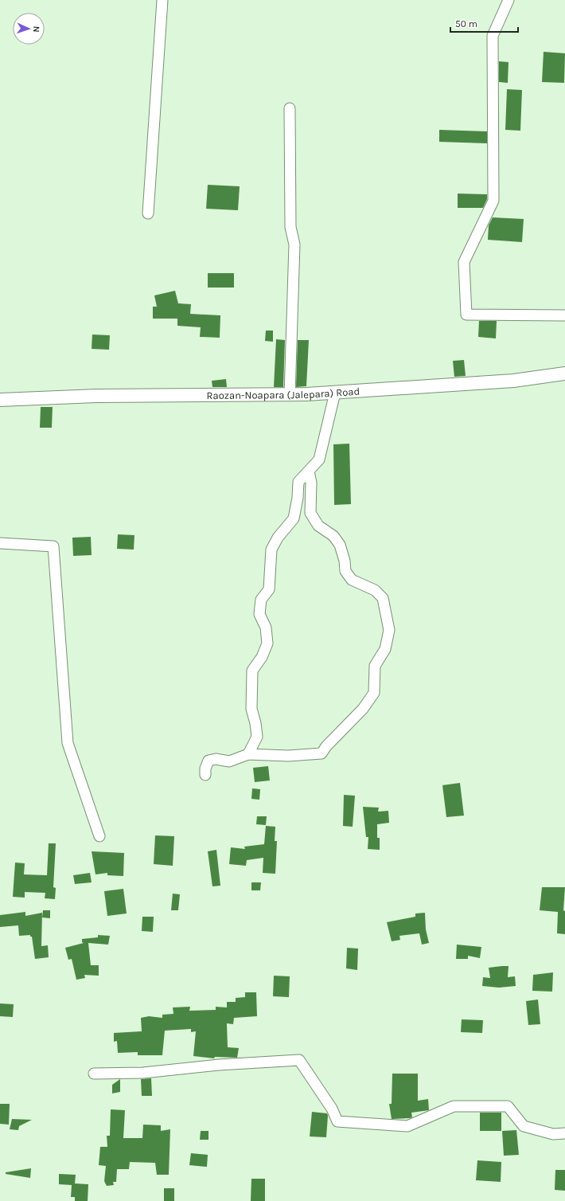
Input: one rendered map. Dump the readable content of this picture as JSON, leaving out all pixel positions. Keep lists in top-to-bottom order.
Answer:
{
  "streets": {
    "main road": ["Raozan-Noapara (Jalepara) Road"]
  },
  "scale_bar": "50 m",
  "north": "right"
}
